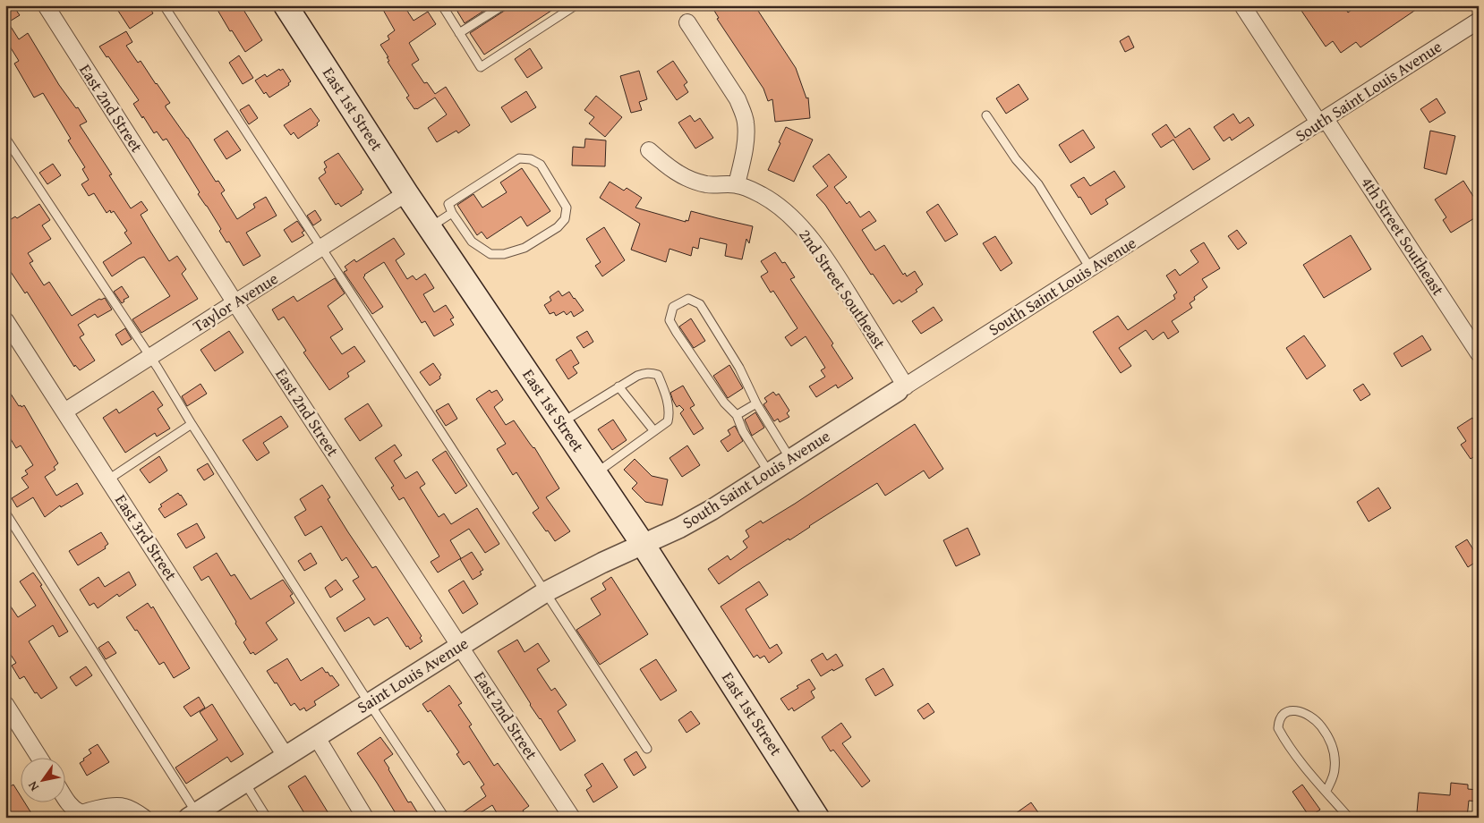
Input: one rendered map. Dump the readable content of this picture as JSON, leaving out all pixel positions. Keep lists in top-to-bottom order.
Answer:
{
  "streets": {
    "main road": ["East 1st Street"],
    "street": [
      "South Saint Louis Avenue",
      "East 2nd Street",
      "4th Street Southeast",
      "2nd Street Southeast",
      "Taylor Avenue",
      "East 3rd Street",
      "Saint Louis Avenue"
    ]
  },
  "crossings": [
    ["South Saint Louis Avenue", "East 1st Street"],
    ["South Saint Louis Avenue", "4th Street Southeast"],
    ["South Saint Louis Avenue", "2nd Street Southeast"],
    ["South Saint Louis Avenue", "Saint Louis Avenue"],
    ["East 2nd Street", "Taylor Avenue"],
    ["East 2nd Street", "Saint Louis Avenue"],
    ["East 1st Street", "Taylor Avenue"],
    ["East 1st Street", "Saint Louis Avenue"],
    ["Taylor Avenue", "East 3rd Street"],
    ["East 3rd Street", "Saint Louis Avenue"]
  ],
  "north": "bottom left"
}
